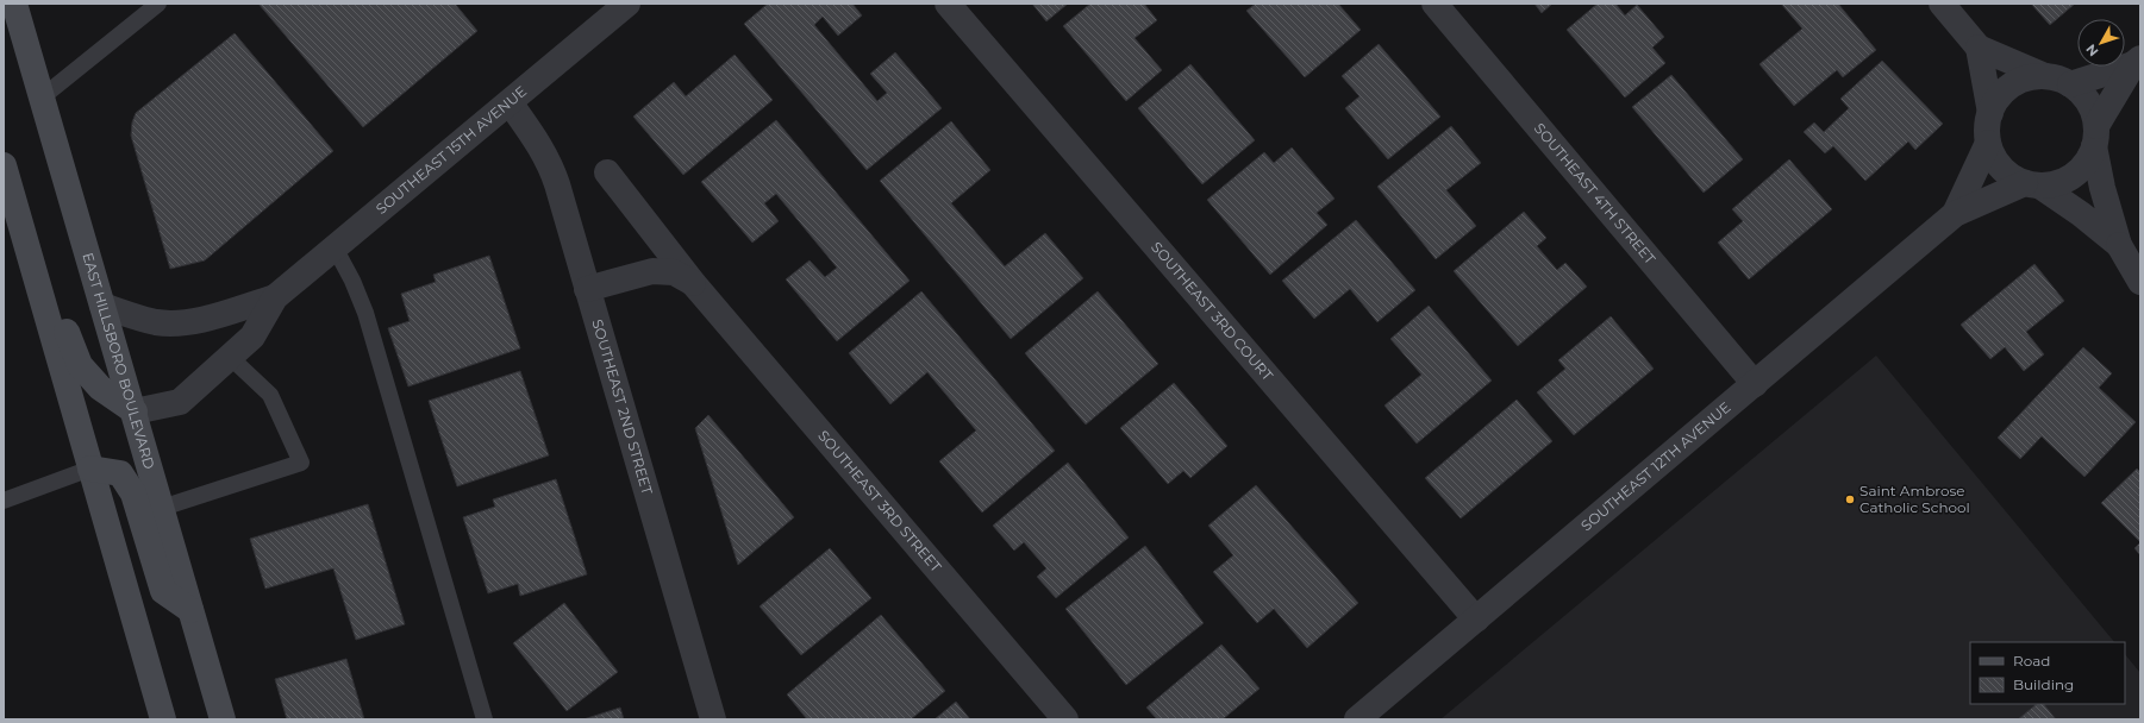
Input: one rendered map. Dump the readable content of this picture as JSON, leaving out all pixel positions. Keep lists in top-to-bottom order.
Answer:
{
  "streets": {
    "main road": ["EAST HILLSBORO BOULEVARD"],
    "street": [
      "SOUTHEAST 15TH AVENUE",
      "SOUTHEAST 4TH STREET",
      "SOUTHEAST 3RD COURT",
      "SOUTHEAST 2ND STREET",
      "SOUTHEAST 12TH AVENUE",
      "SOUTHEAST 3RD STREET"
    ]
  },
  "crossings": [
    ["SOUTHEAST 15TH AVENUE", "EAST HILLSBORO BOULEVARD"],
    ["SOUTHEAST 15TH AVENUE", "SOUTHEAST 2ND STREET"],
    ["SOUTHEAST 4TH STREET", "SOUTHEAST 12TH AVENUE"],
    ["SOUTHEAST 3RD COURT", "SOUTHEAST 12TH AVENUE"],
    ["SOUTHEAST 2ND STREET", "SOUTHEAST 3RD STREET"]
  ],
  "places": ["Saint Ambrose Catholic School"],
  "legend": ["Road", "Building"],
  "north": "bottom left"
}
